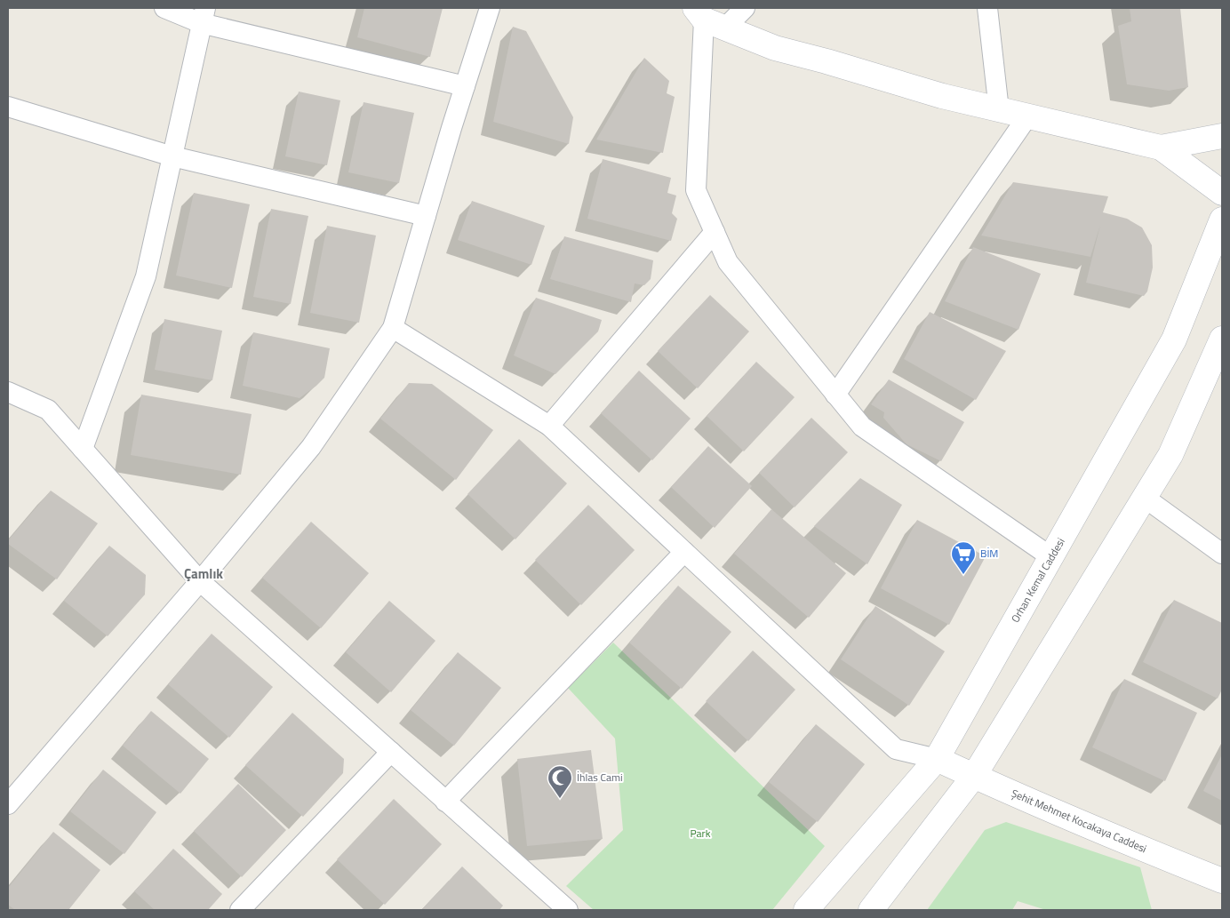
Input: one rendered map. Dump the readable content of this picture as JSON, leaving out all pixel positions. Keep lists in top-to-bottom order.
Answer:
{
  "streets": {
    "main road": ["Orhan Kemal Caddesi", "Şehit Mehmet Kocakaya Caddesi"]
  },
  "crossings": [
    ["Orhan Kemal Caddesi", "Şehit Mehmet Kocakaya Caddesi"]
  ],
  "districts": ["Çamlık"],
  "parks": ["Park"],
  "places": {
    "supermarket": ["BİM"],
    "mosque": ["İhlas Cami"]
  }
}
